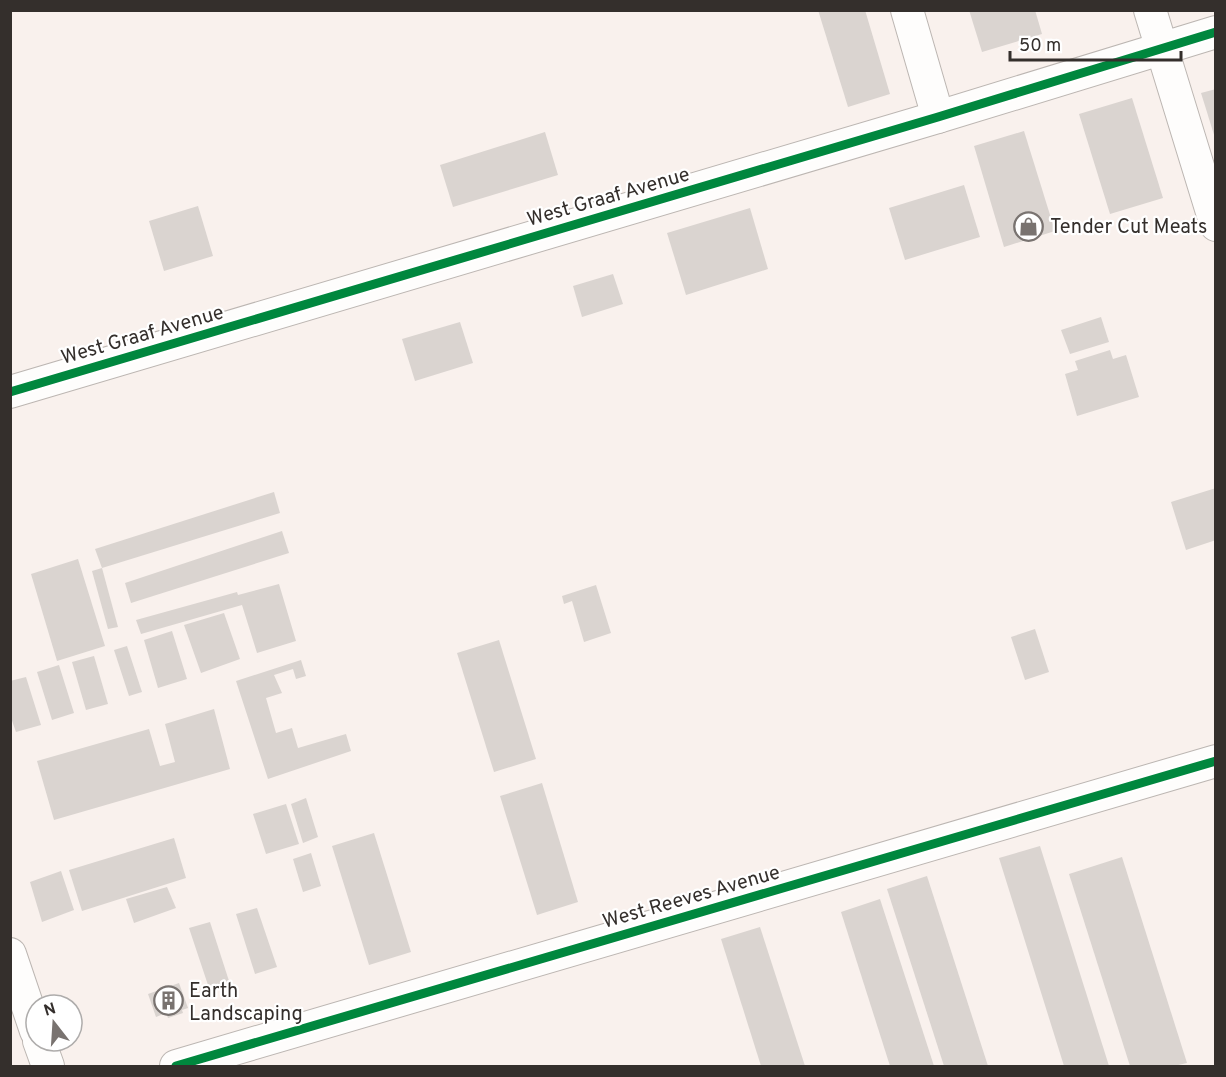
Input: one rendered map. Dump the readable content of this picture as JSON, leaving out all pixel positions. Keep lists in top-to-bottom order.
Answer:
{
  "streets": {
    "street": ["West Graaf Avenue", "West Reeves Avenue"]
  },
  "places": {
    "shop": ["Tender Cut Meats"],
    "building": ["Earth Landscaping"]
  },
  "scale_bar": "50 m",
  "north": "top"
}
